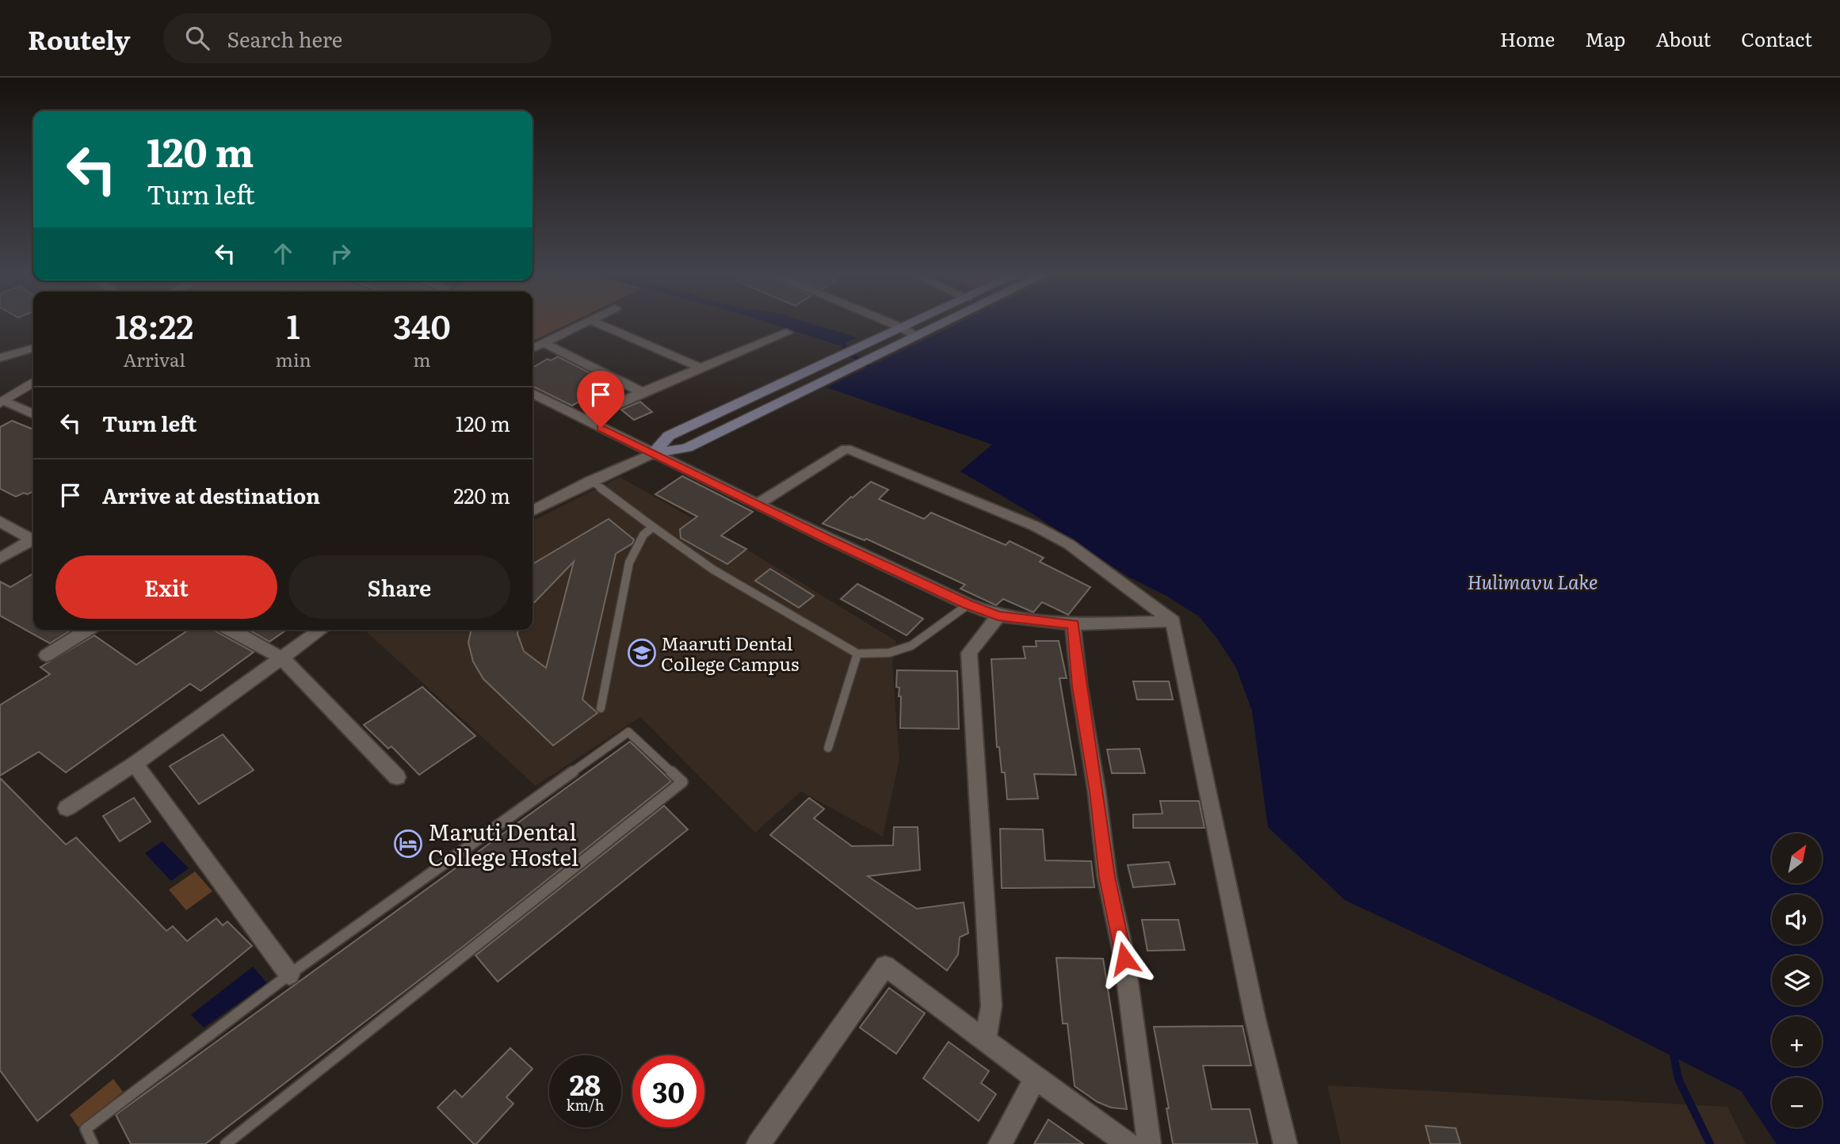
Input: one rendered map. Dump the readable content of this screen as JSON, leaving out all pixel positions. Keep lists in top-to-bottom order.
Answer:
{
  "water": ["Hulimavu Lake"],
  "places": {
    "school or university": ["Maaruti Dental College Campus"],
    "hotel": ["Maruti Dental College Hostel"]
  },
  "north": "top right",
  "page": {
    "header": "Routely",
    "search": "Search here",
    "nav": [
      "Home",
      "Map",
      "About",
      "Contact"
    ],
    "turn": ["120 m", "Turn left"],
    "eta": [
      "18:22",
      "Arrival",
      "1",
      "min",
      "340",
      "m"
    ],
    "list": [
      {
        "name": "Turn left",
        "value": "120 m"
      },
      {
        "name": "Arrive at destination",
        "value": "220 m"
      }
    ],
    "buttons": ["Exit", "Share"],
    "map_buttons": ["+", "−"],
    "speed": "28 km/h",
    "limit": "30"
  }
}
